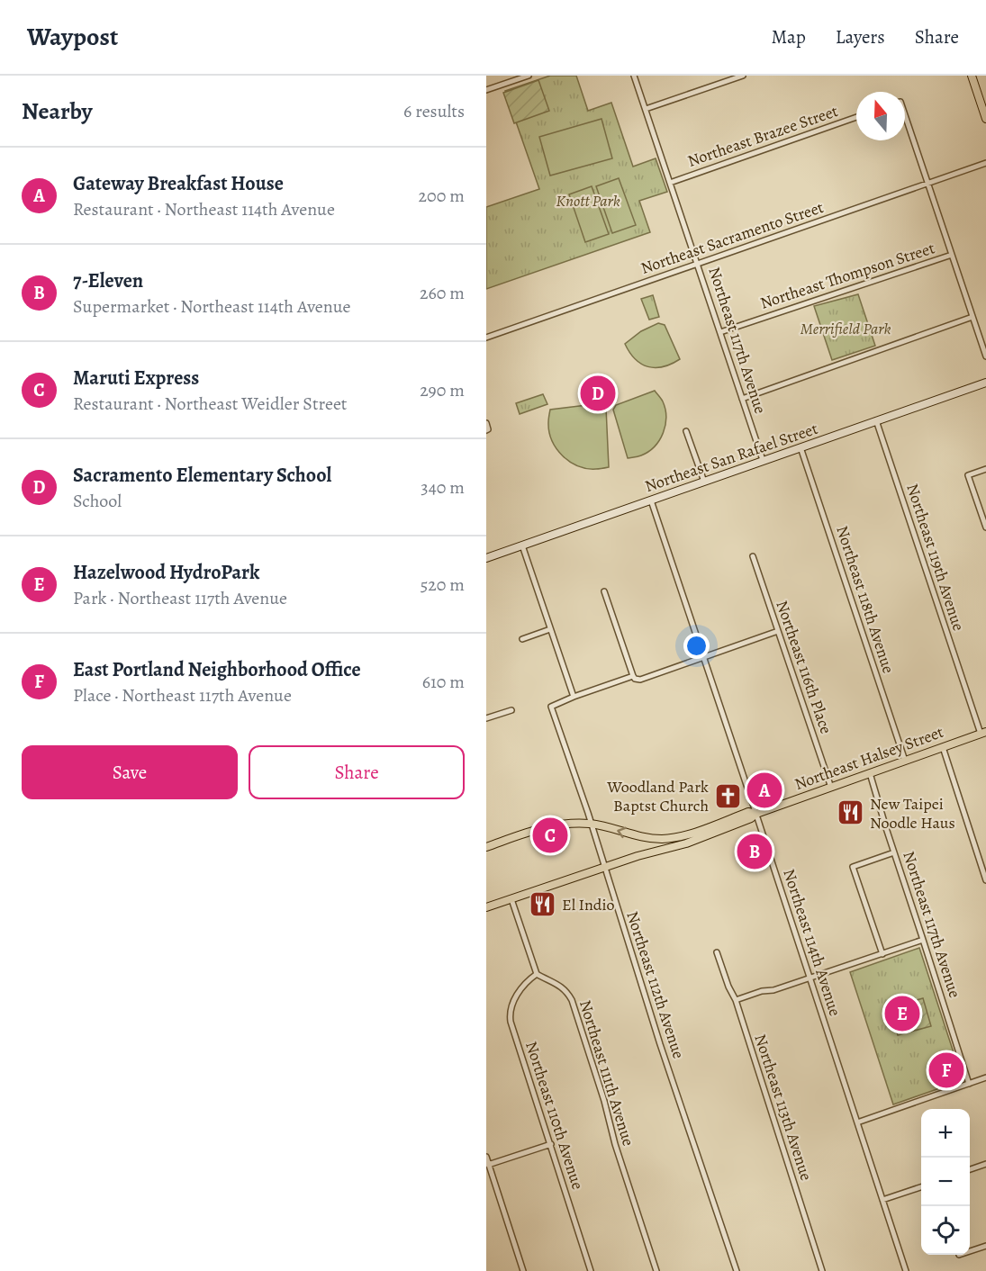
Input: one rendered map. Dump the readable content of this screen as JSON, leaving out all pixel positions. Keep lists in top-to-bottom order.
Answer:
{
  "streets": {
    "main road": ["Northeast Halsey Street"],
    "street": [
      "Northeast Brazee Street",
      "Northeast Sacramento Street",
      "Northeast Thompson Street",
      "Northeast 117th Avenue",
      "Northeast San Rafael Street",
      "Northeast 119th Avenue",
      "Northeast 118th Avenue",
      "Northeast 116th Place",
      "Northeast 114th Avenue",
      "Northeast 112th Avenue",
      "Northeast 111th Avenue",
      "Northeast 113th Avenue",
      "Northeast 110th Avenue"
    ]
  },
  "crossings": [
    ["Northeast Brazee Street", "Northeast 117th Avenue"],
    ["Northeast Sacramento Street", "Northeast 117th Avenue"],
    ["Northeast Thompson Street", "Northeast 117th Avenue"],
    ["Northeast 117th Avenue", "Northeast San Rafael Street"],
    ["Northeast 117th Avenue", "Northeast Halsey Street"],
    ["Northeast San Rafael Street", "Northeast 119th Avenue"],
    ["Northeast San Rafael Street", "Northeast 118th Avenue"],
    ["Northeast San Rafael Street", "Northeast 114th Avenue"],
    ["Northeast 119th Avenue", "Northeast Halsey Street"],
    ["Northeast 118th Avenue", "Northeast Halsey Street"],
    ["Northeast 116th Place", "Northeast Halsey Street"],
    ["Northeast Halsey Street", "Northeast 114th Avenue"],
    ["Northeast Halsey Street", "Northeast 112th Avenue"],
    ["Northeast 111th Avenue", "Northeast 110th Avenue"]
  ],
  "parks": ["Knott Park", "Merrifield Park"],
  "places": {
    "church": ["Woodland Park Baptst Church"],
    "restaurant": ["New Taipei Noodle Haus", "El Indio"]
  },
  "north": "top",
  "page": {
    "header": "Waypost",
    "nav": ["Map", "Layers", "Share"],
    "heading": ["Nearby", "6 results"],
    "list": [
      {
        "mark": "A",
        "name": "Gateway Breakfast House",
        "note": "Restaurant · Northeast 114th Avenue",
        "value": "200 m"
      },
      {
        "mark": "B",
        "name": "7-Eleven",
        "note": "Supermarket · Northeast 114th Avenue",
        "value": "260 m"
      },
      {
        "mark": "C",
        "name": "Maruti Express",
        "note": "Restaurant · Northeast Weidler Street",
        "value": "290 m"
      },
      {
        "mark": "D",
        "name": "Sacramento Elementary School",
        "note": "School",
        "value": "340 m"
      },
      {
        "mark": "E",
        "name": "Hazelwood HydroPark",
        "note": "Park · Northeast 117th Avenue",
        "value": "520 m"
      },
      {
        "mark": "F",
        "name": "East Portland Neighborhood Office",
        "note": "Place · Northeast 117th Avenue",
        "value": "610 m"
      }
    ],
    "pins": [
      "D",
      "A",
      "C",
      "B",
      "E",
      "F"
    ],
    "buttons": ["Save", "Share"],
    "map_buttons": ["+", "−"]
  }
}
